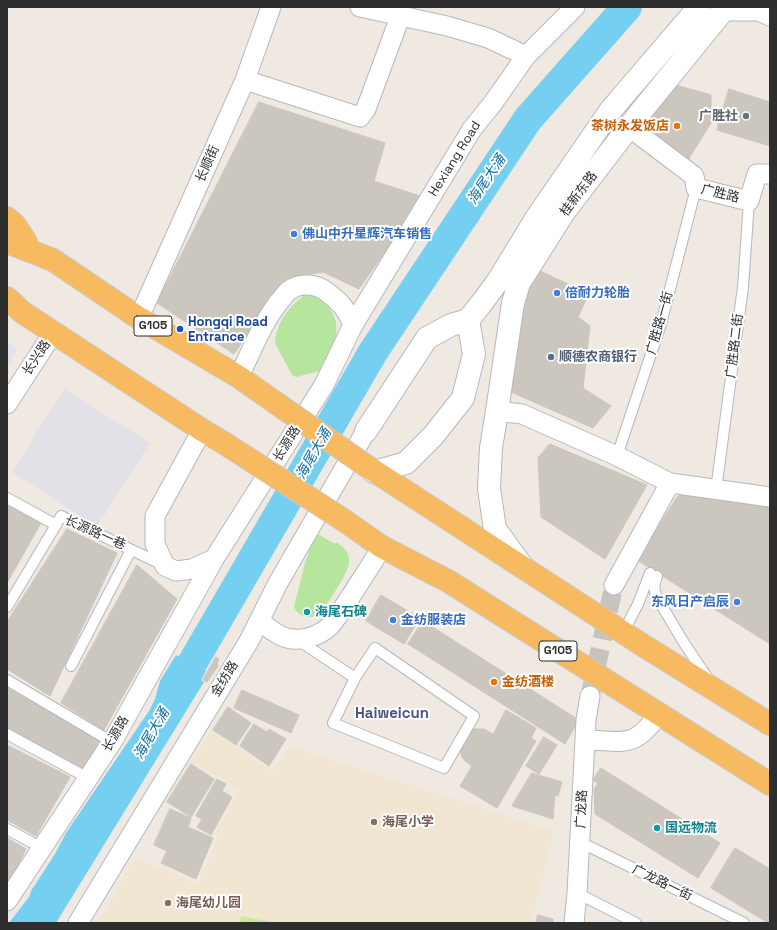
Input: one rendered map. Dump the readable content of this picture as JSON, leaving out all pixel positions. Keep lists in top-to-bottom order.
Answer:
{
  "streets": {
    "highway": ["G105"],
    "street": [
      "Hexiang Road",
      "长顺街",
      "桂新东路",
      "广胜路",
      "长兴路",
      "长源路",
      "金纺路",
      "广龙路"
    ],
    "lane": [
      "广胜路一街",
      "广胜路二街",
      "长源路一巷",
      "广龙路一街"
    ]
  },
  "crossings": [
    ["Hexiang Road", "长源路"],
    ["长顺街", "G105"],
    ["桂新东路", "广胜路"],
    ["桂新东路", "G105"],
    ["广胜路", "广胜路一街"],
    ["广胜路", "广胜路二街"],
    ["广龙路", "广龙路一街"]
  ],
  "districts": ["Haiweicun"],
  "water": ["海尾大涌"],
  "places": [
    "广胜社",
    "茶树永发饭店",
    "佛山中升星辉汽车销售",
    "倍耐力轮胎",
    "Hongqi Road Entrance",
    "顺德农商银行",
    "东风日产启辰",
    "海尾石碑",
    "金纺服装店",
    "金纺酒楼",
    "海尾小学",
    "国远物流",
    "海尾幼儿园"
  ]
}
